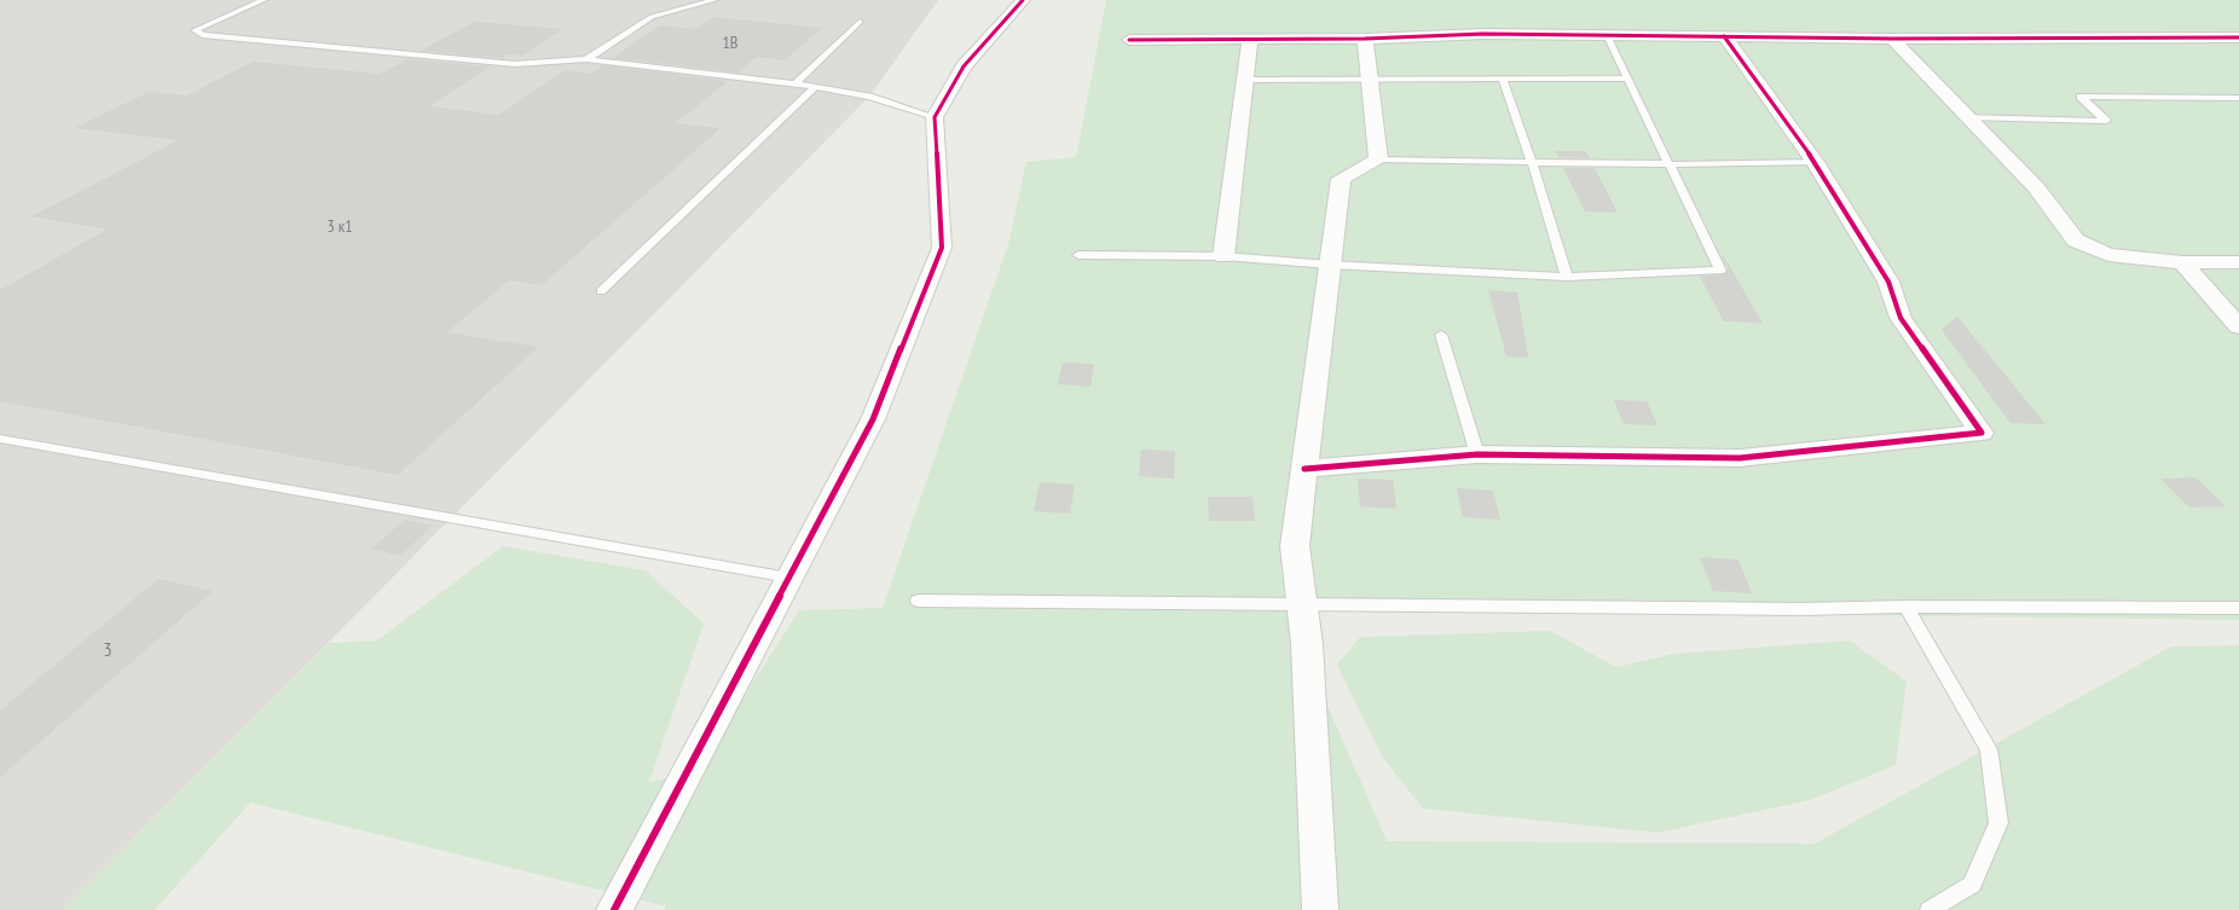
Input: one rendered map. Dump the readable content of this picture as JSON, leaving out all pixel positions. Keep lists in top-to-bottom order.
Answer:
{
  "house_numbers": ["1В", "3 к1", "3"]
}
